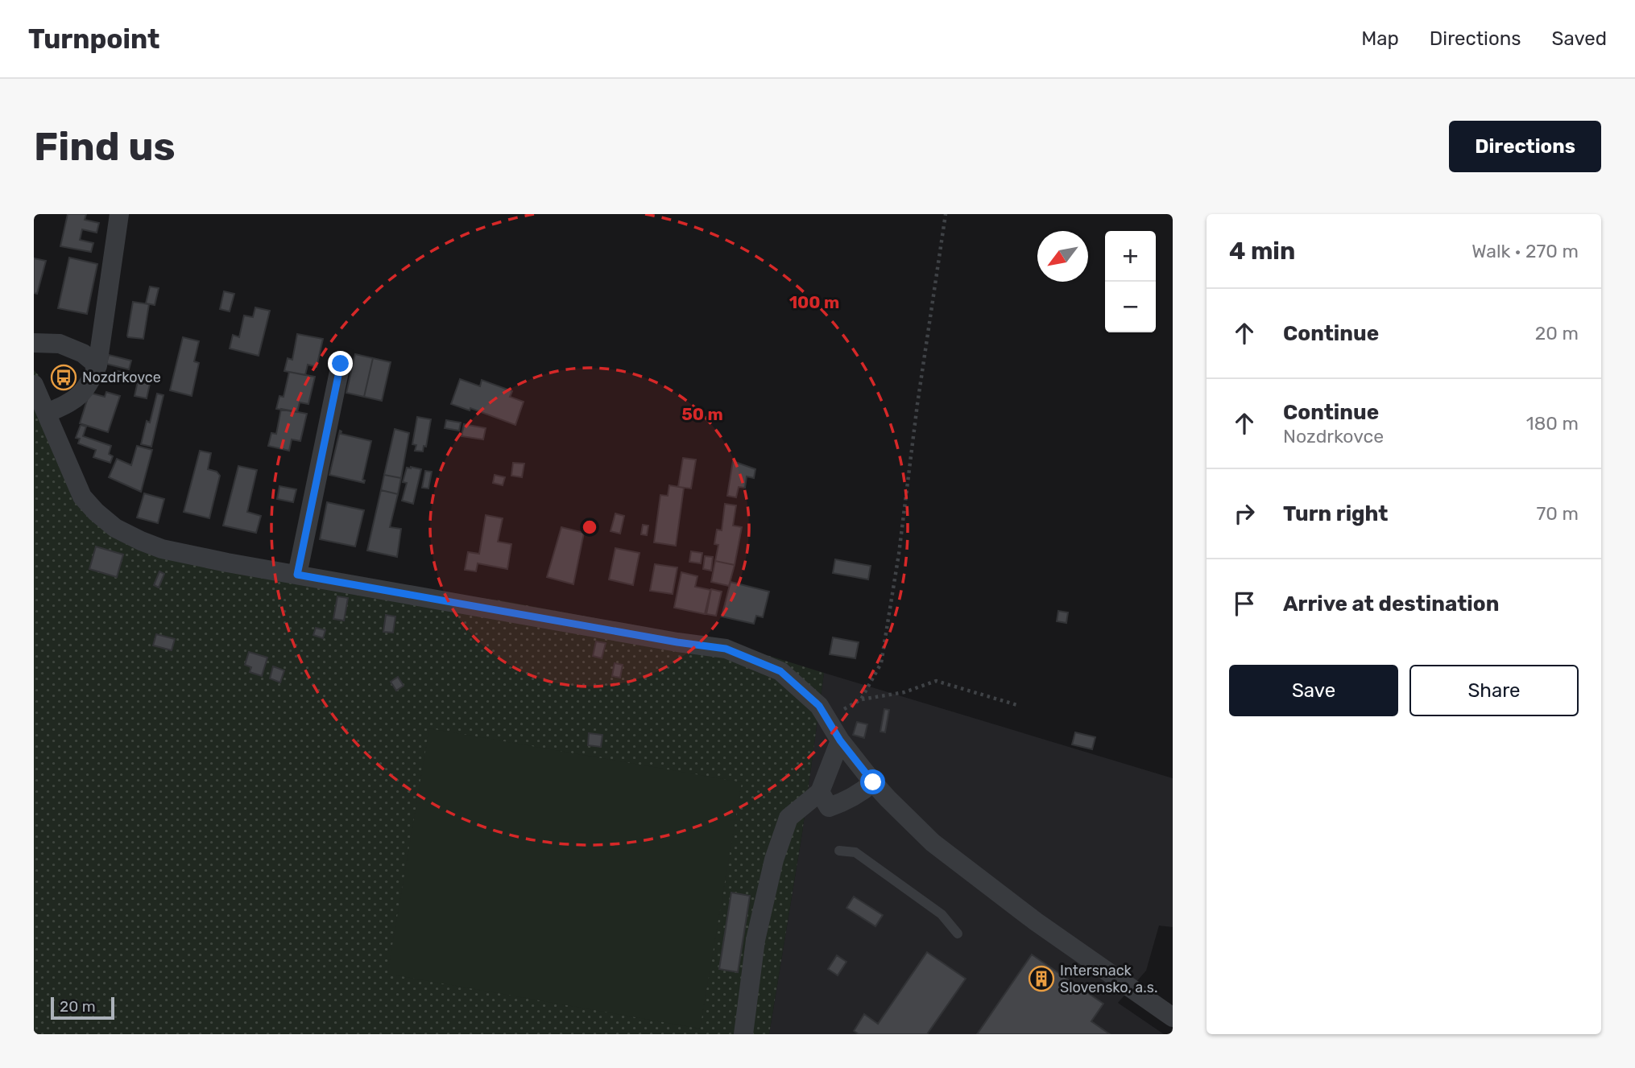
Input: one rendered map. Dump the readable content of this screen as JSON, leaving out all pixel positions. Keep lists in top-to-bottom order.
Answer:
{
  "places": {
    "bus stop": ["Nozdrkovce"],
    "building": ["Intersnack Slovensko, a.s."]
  },
  "scale_bar": "20 m",
  "north": "bottom left",
  "page": {
    "header": "Turnpoint",
    "nav": ["Map", "Directions", "Saved"],
    "buttons": [
      "Directions",
      ["Save", "Share"]
    ],
    "title": "Find us",
    "heading": ["4 min", "Walk · 270 m"],
    "map_buttons": ["+", "−"],
    "list": [
      ["Continue", "20 m"],
      ["Continue", "Nozdrkovce", "180 m"],
      ["Turn right", "70 m"],
      "Arrive at destination"
    ],
    "scale": "20 m"
  },
  "rings": ["100 m", "50 m"]
}
